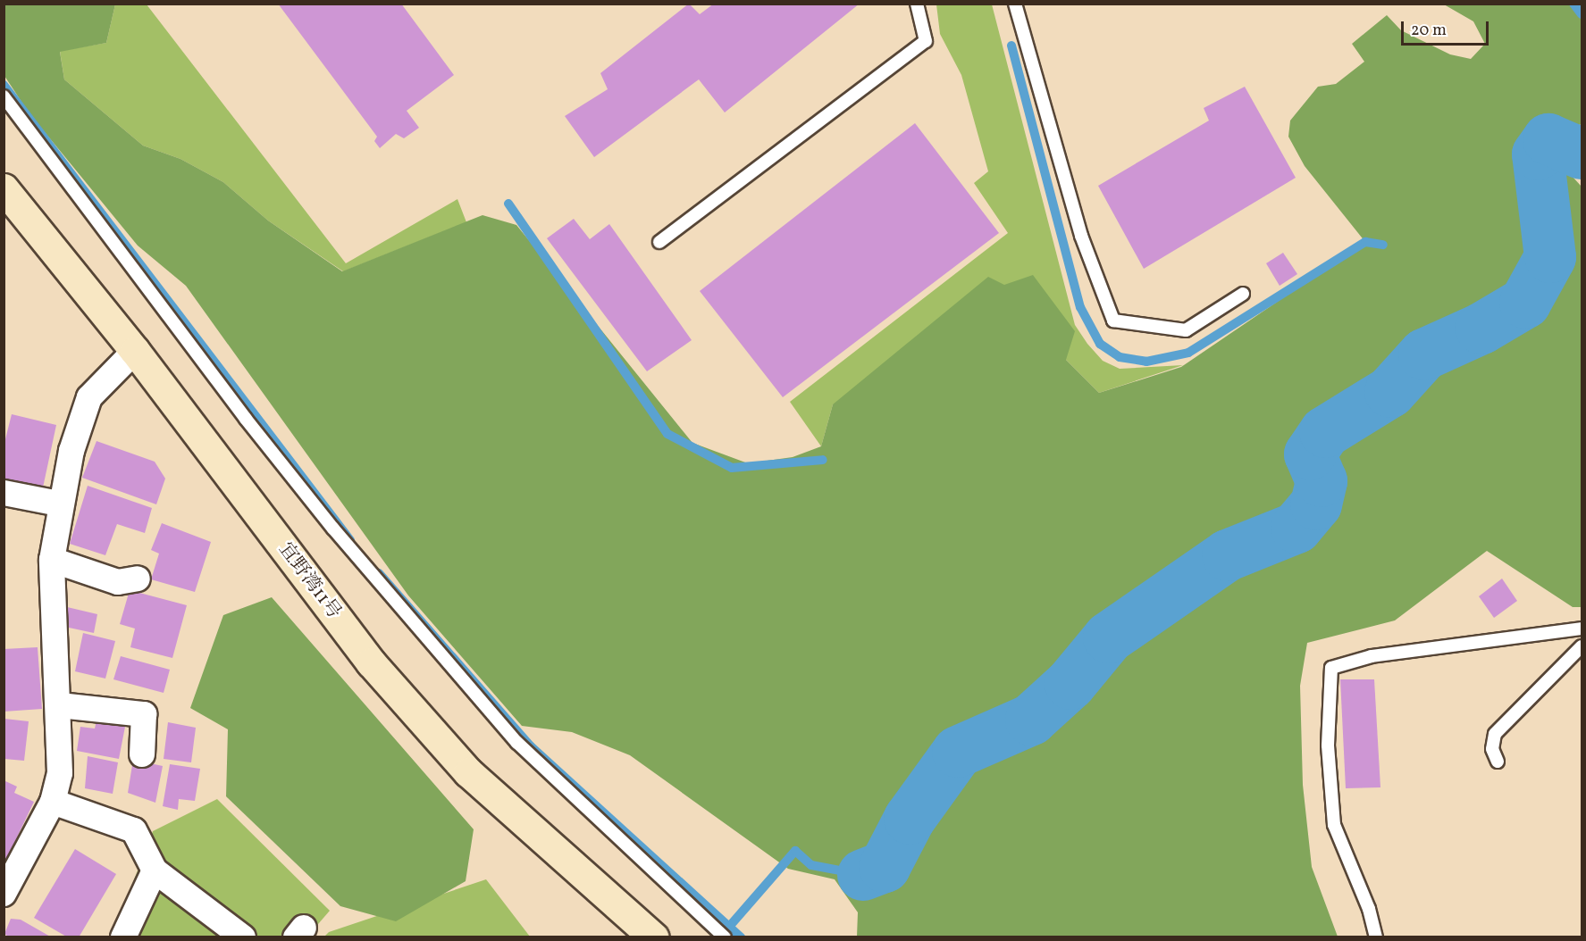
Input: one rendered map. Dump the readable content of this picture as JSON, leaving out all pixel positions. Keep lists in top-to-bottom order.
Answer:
{
  "streets": {
    "street": ["宜野湾11号"]
  },
  "scale_bar": "20 m"
}
